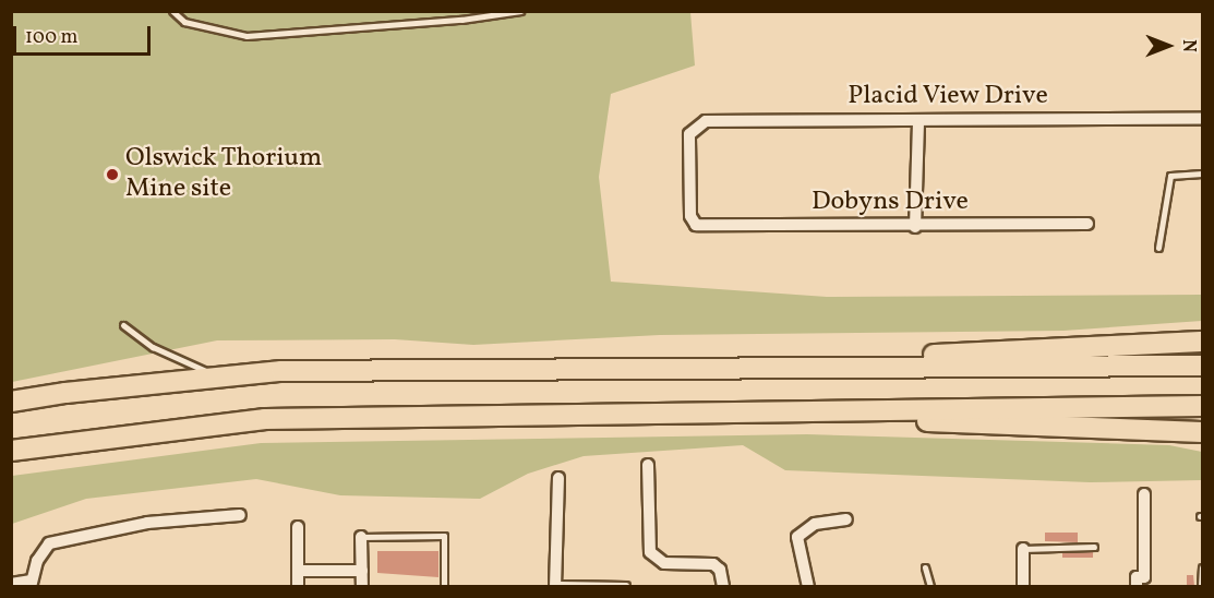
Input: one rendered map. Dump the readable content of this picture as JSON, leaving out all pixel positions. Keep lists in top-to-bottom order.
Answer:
{
  "streets": {
    "street": ["Placid View Drive", "Dobyns Drive"]
  },
  "crossings": [
    ["Placid View Drive", "Dobyns Drive"]
  ],
  "places": ["Olswick Thorium Mine site"],
  "scale_bar": "100 m",
  "north": "right"
}
